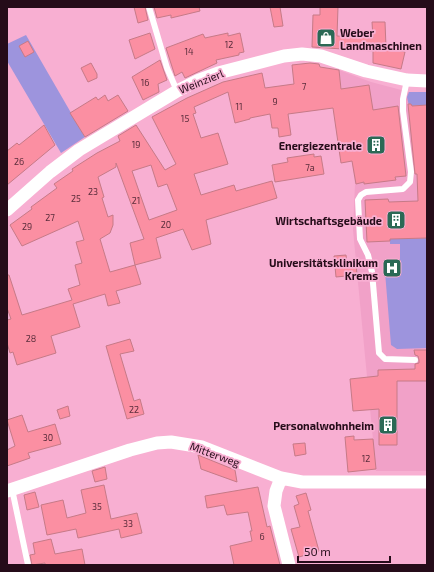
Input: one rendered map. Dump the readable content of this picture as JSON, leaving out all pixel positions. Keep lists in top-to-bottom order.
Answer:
{
  "streets": {
    "street": ["Weinzierl", "Mitterweg"]
  },
  "places": {
    "shop": ["Weber Landmaschinen"],
    "building": ["Energiezentrale", "Wirtschaftsgebäude", "Personalwohnheim"],
    "hospital": ["Universitätsklinikum Krems"]
  },
  "house_numbers": [
    "12",
    "14",
    "16",
    "7",
    "9",
    "11",
    "15",
    "19",
    "26",
    "7a",
    "23",
    "25",
    "21",
    "27",
    "20",
    "29",
    "28",
    "22",
    "30",
    "12",
    "35",
    "33",
    "6"
  ],
  "scale_bar": "50 m"
}
